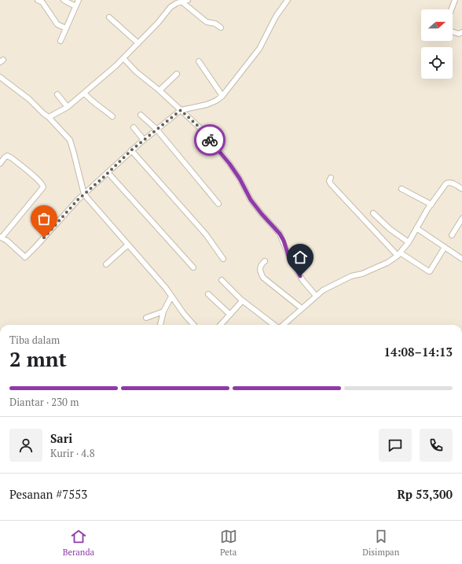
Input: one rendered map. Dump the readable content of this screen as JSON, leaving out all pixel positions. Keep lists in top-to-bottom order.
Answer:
{
  "north": "right",
  "page": {
    "heading": ["2 mnt", "Tiba dalam", "14:08–14:13"],
    "panel": [
      "Sari",
      "Kurir · 4.8",
      "Pesanan #7553",
      "Rp 53,300"
    ],
    "bar": "Diantar · 230 m",
    "tabs": ["Beranda", "Peta", "Disimpan"]
  }
}
